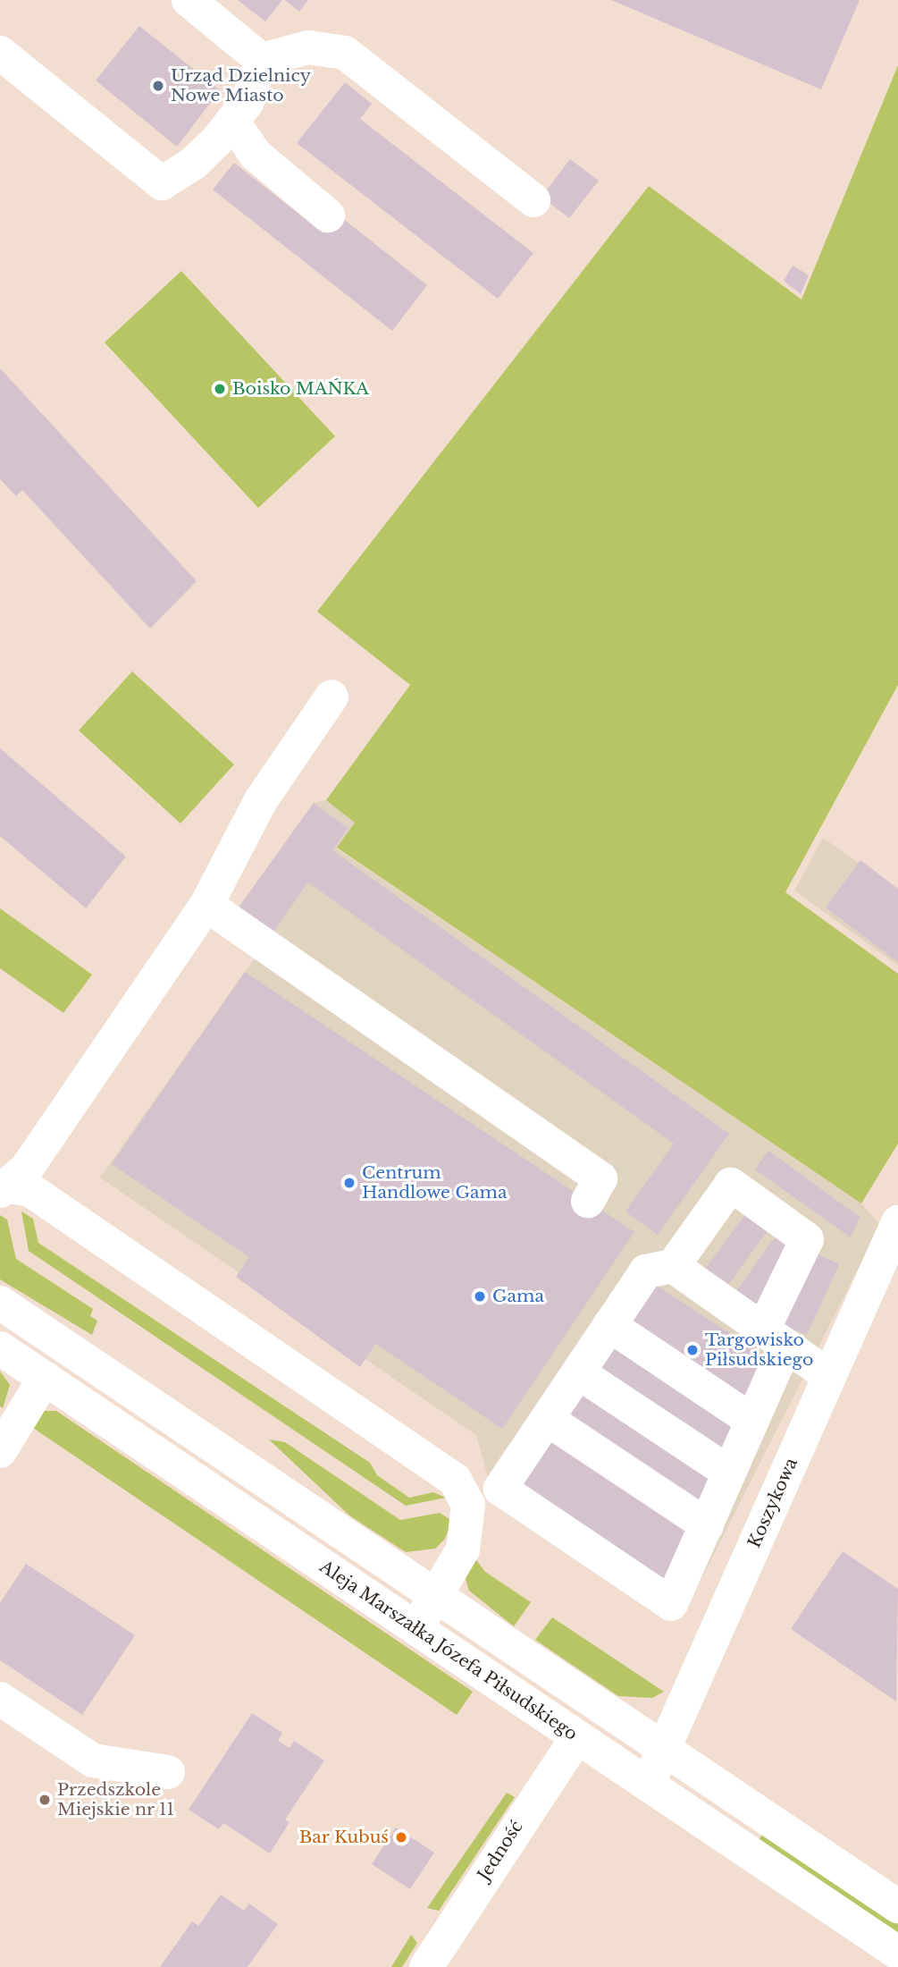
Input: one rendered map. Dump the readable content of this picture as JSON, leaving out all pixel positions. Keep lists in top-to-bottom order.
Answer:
{
  "streets": {
    "street": ["Koszykowa", "Aleja Marszałka Józefa Piłsudskiego", "Jedność"]
  },
  "crossings": [
    ["Koszykowa", "Aleja Marszałka Józefa Piłsudskiego"],
    ["Aleja Marszałka Józefa Piłsudskiego", "Jedność"]
  ],
  "places": [
    "Urząd Dzielnicy Nowe Miasto",
    "Boisko MAŃKA",
    "Centrum Handlowe Gama",
    "Gama",
    "Targowisko Piłsudskiego",
    "Przedszkole Miejskie nr 11",
    "Bar Kubuś"
  ]
}
